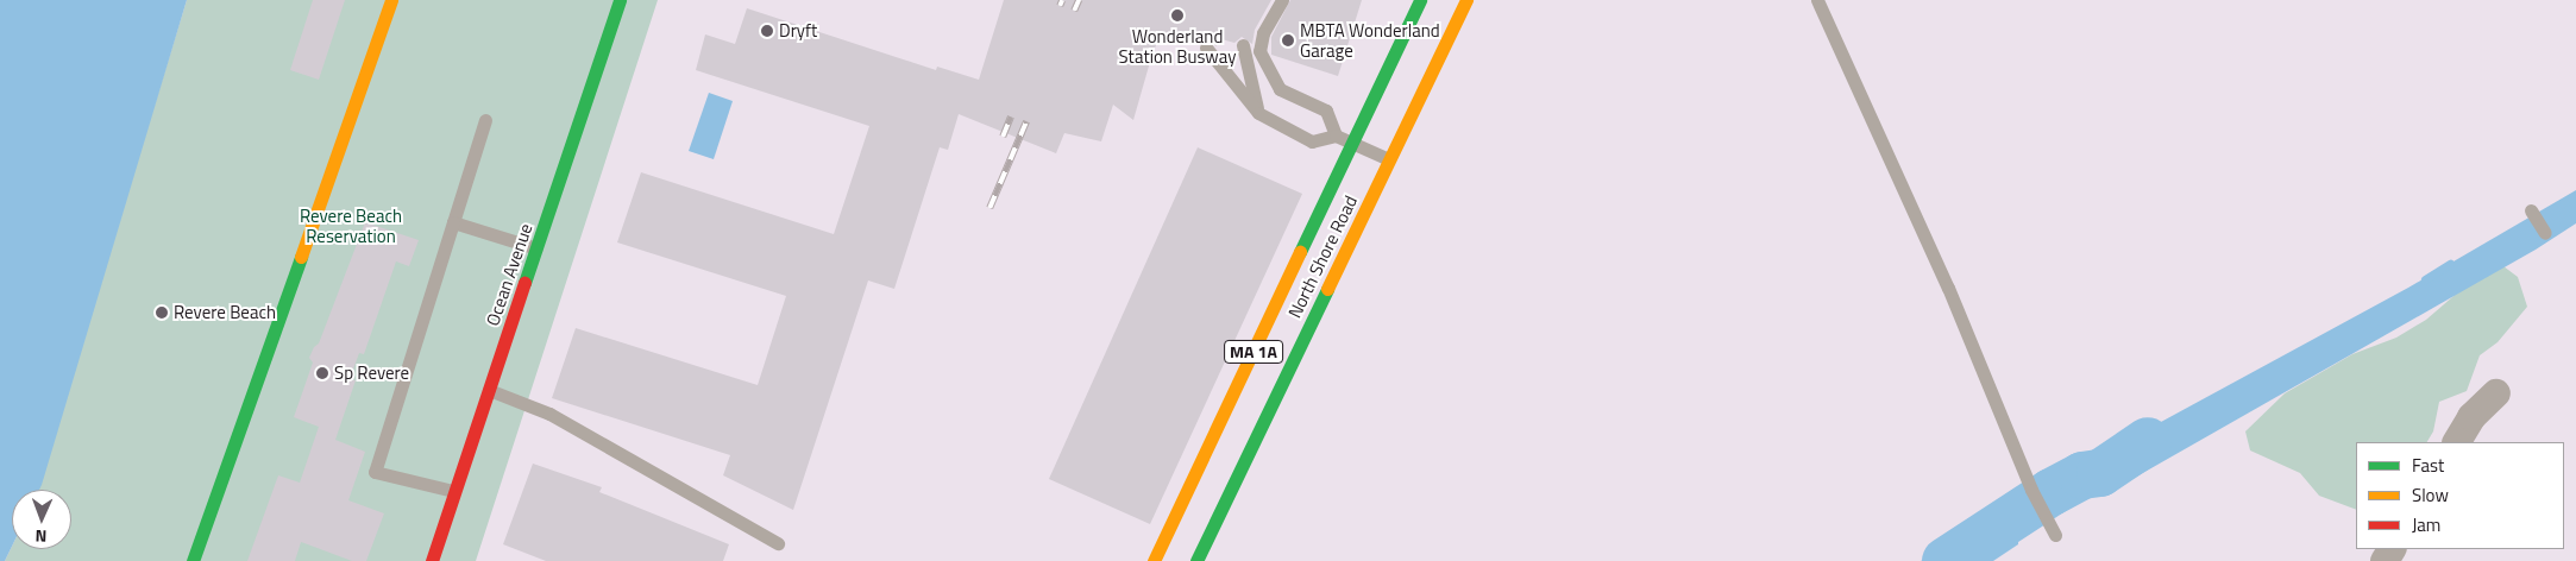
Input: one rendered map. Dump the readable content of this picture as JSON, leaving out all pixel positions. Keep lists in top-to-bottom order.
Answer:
{
  "streets": {
    "main road": ["North Shore Road", "Ocean Avenue", "MA 1A"]
  },
  "parks": ["Revere Beach Reservation"],
  "places": [
    "Wonderland Station Busway",
    "Dryft",
    "MBTA Wonderland Garage",
    "Revere Beach",
    "Sp Revere"
  ],
  "legend": ["Fast", "Slow", "Jam"],
  "north": "bottom"
}
